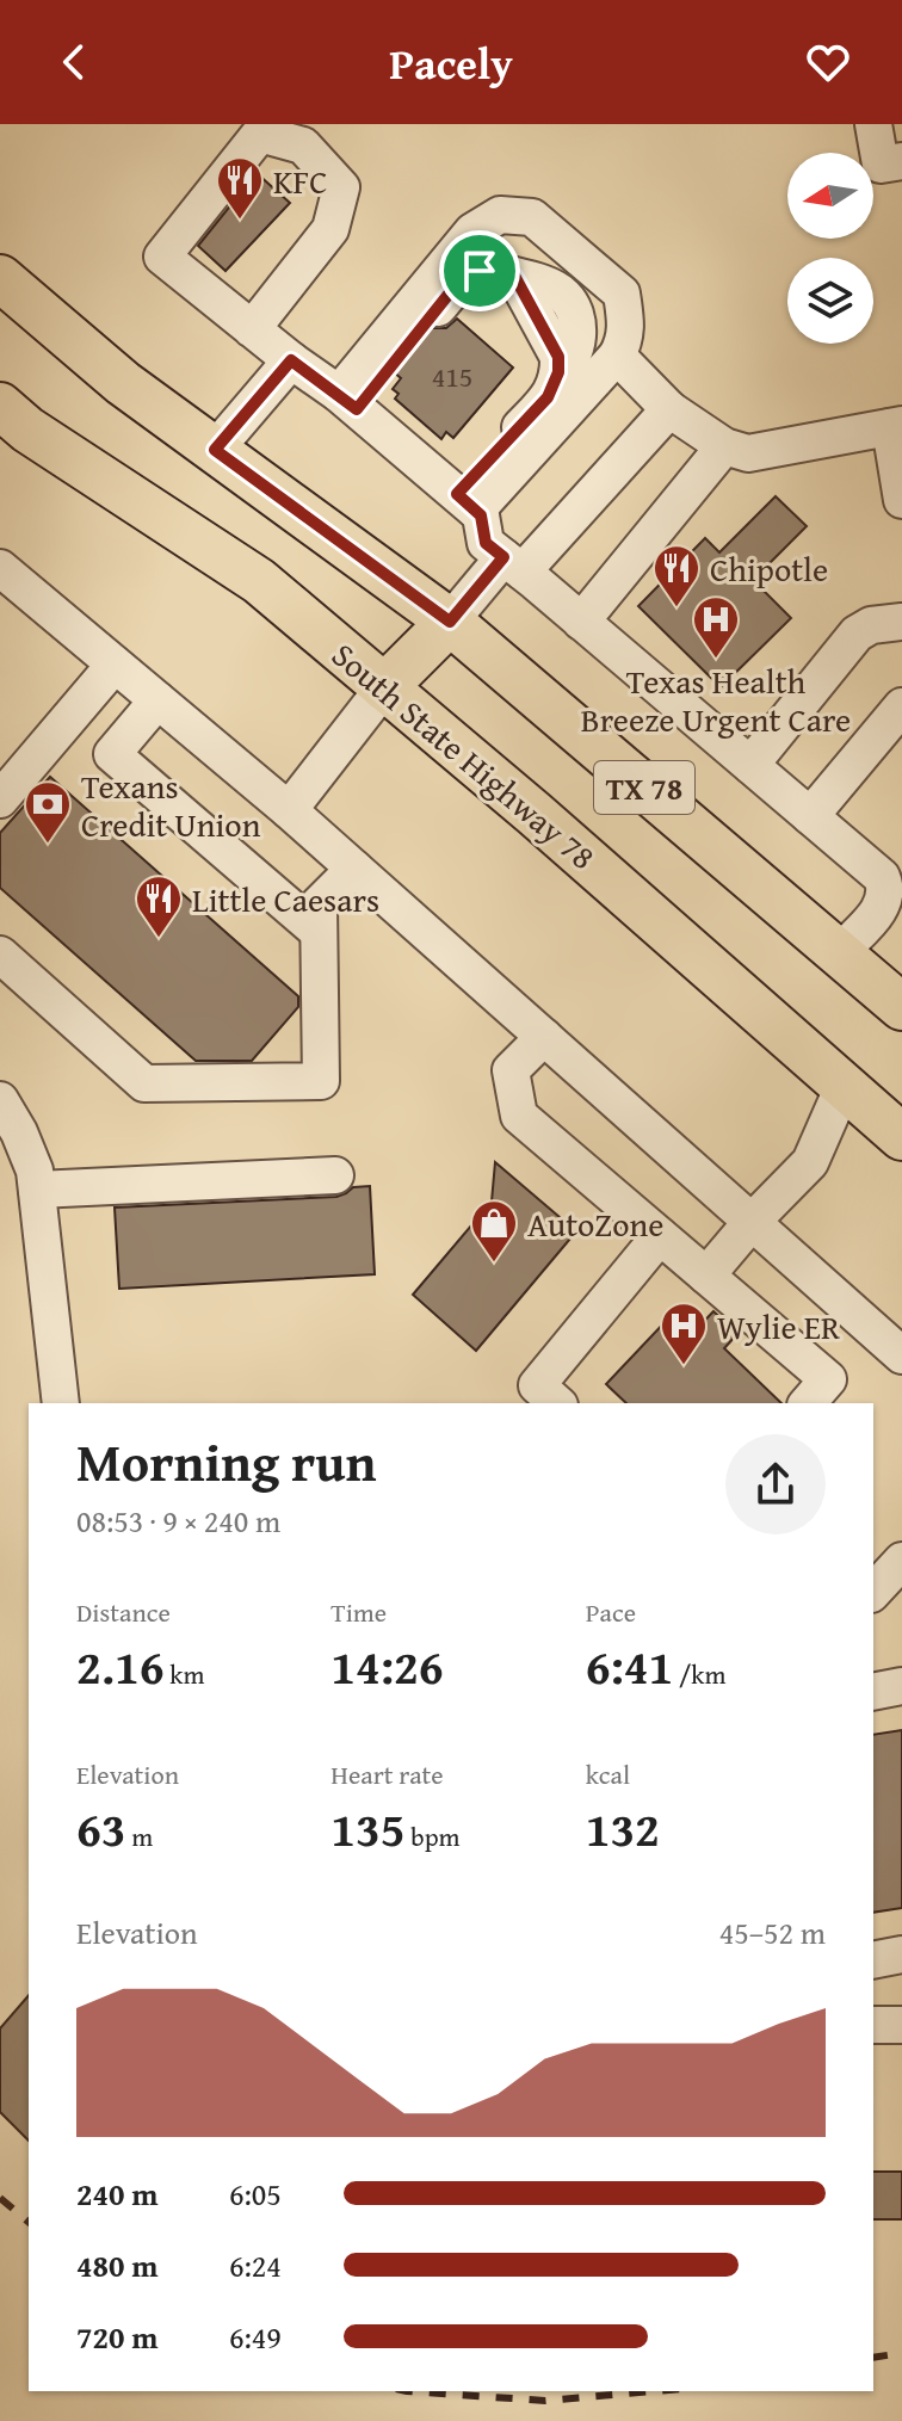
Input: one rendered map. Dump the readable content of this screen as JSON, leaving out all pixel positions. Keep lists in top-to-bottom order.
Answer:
{
  "streets": {
    "main road": ["South State Highway 78", "TX 78"]
  },
  "places": {
    "restaurant": ["KFC", "Chipotle", "Little Caesars"],
    "hospital": ["Texas Health Breeze Urgent Care", "Wylie ER"],
    "bank": ["Texans Credit Union"],
    "shop": ["AutoZone"]
  },
  "house_numbers": ["415"],
  "north": "left",
  "page": {
    "header": "Pacely",
    "heading": ["Morning run", "08:53 · 9 × 240 m"],
    "stats": [
      ["Distance", "2.16 km"],
      ["Time", "14:26"],
      ["Pace", "6:41 /km"],
      ["Elevation", "63 m"],
      ["Heart rate", "135 bpm"],
      ["kcal", "132"]
    ],
    "chart": ["Elevation", "45–52 m"],
    "list": [
      {
        "name": "240 m",
        "note": "6:05"
      },
      {
        "name": "480 m",
        "note": "6:24"
      },
      {
        "name": "720 m",
        "note": "6:49"
      }
    ]
  }
}
